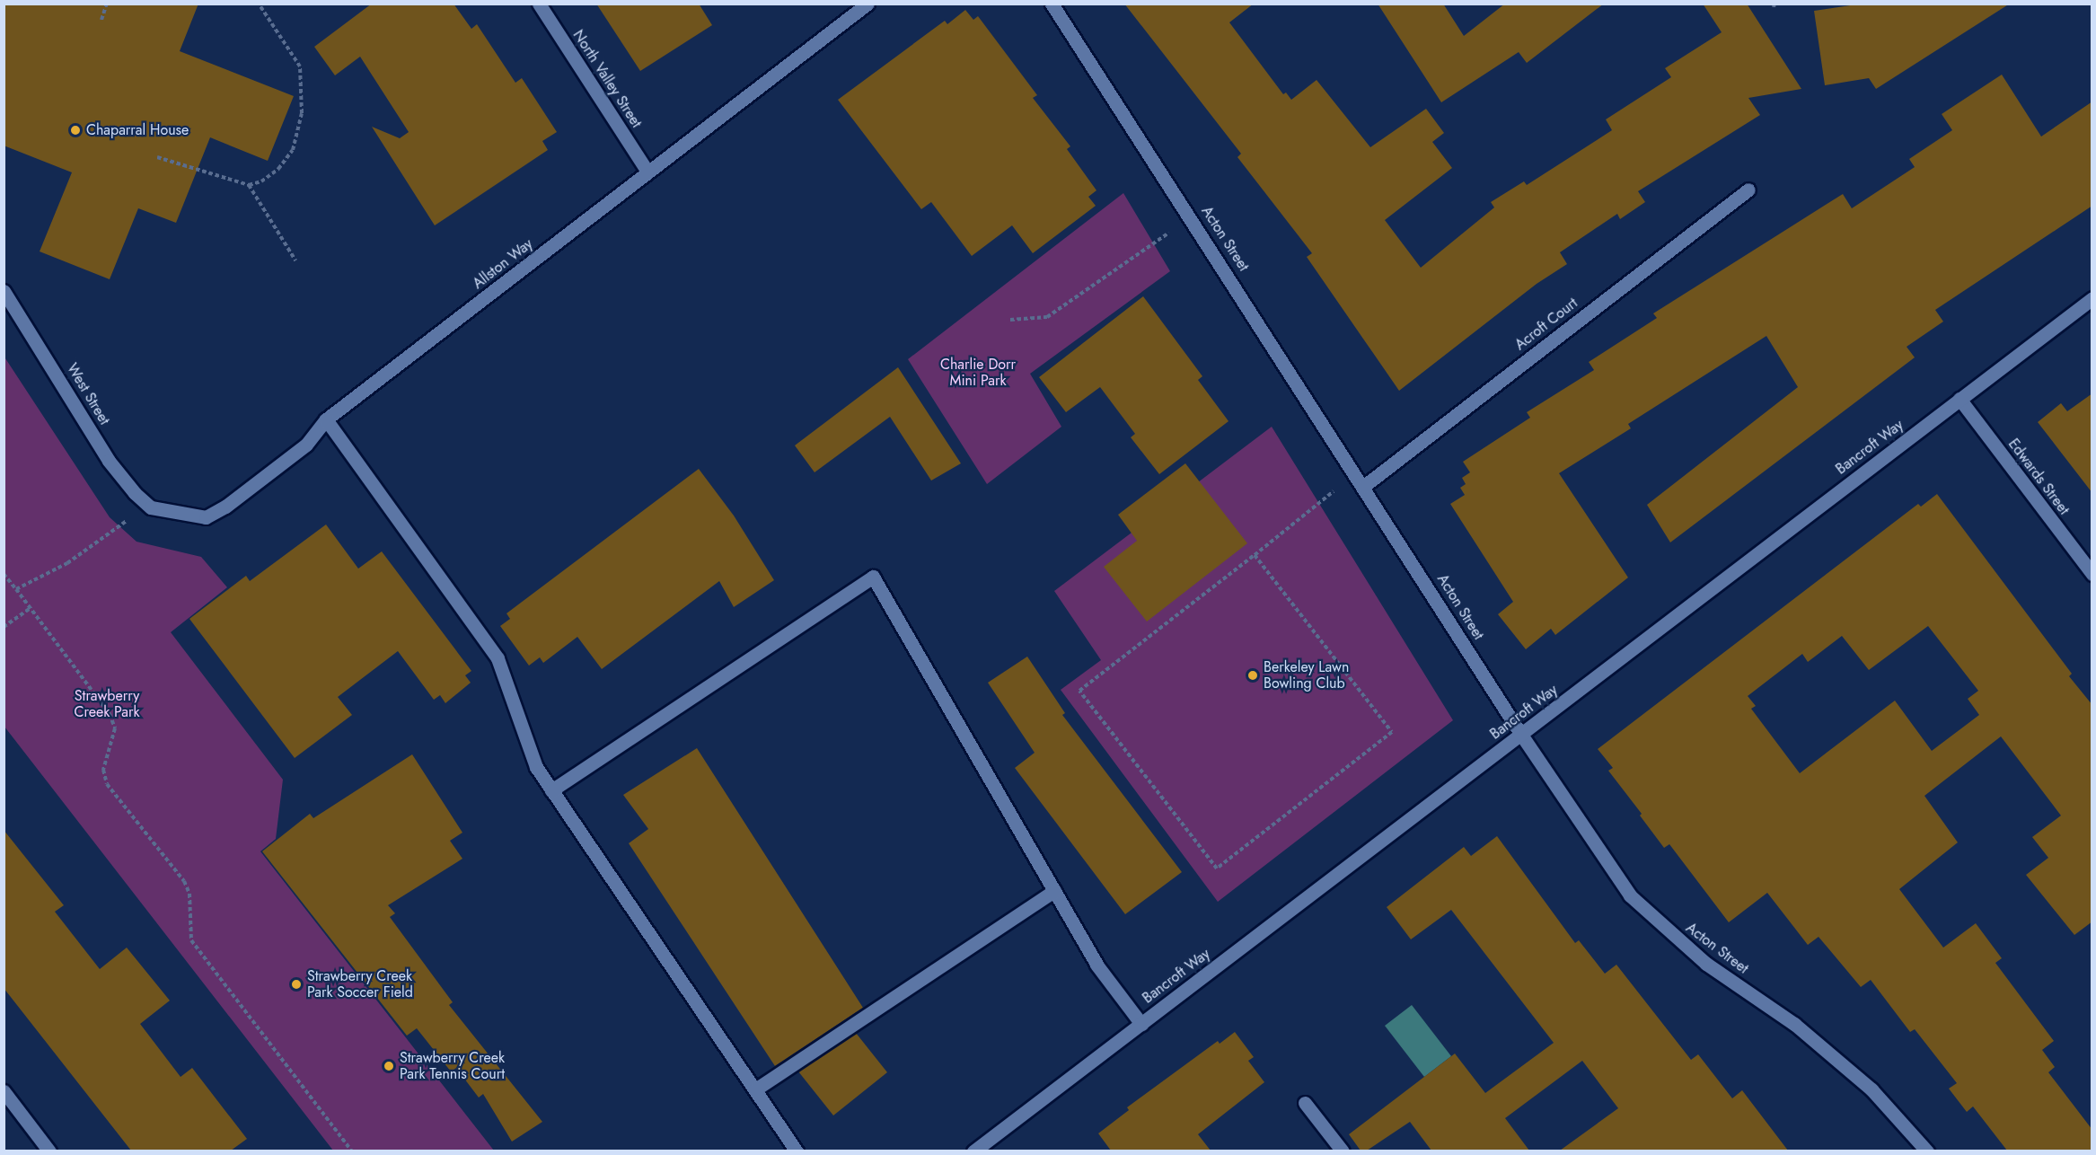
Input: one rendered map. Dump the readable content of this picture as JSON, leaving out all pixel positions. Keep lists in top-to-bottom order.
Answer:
{
  "streets": {
    "street": [
      "North Valley Street",
      "Acton Street",
      "Allston Way",
      "Acroft Court",
      "West Street",
      "Bancroft Way",
      "Edwards Street"
    ]
  },
  "crossings": [
    ["North Valley Street", "Allston Way"],
    ["Acton Street", "Acroft Court"],
    ["Acton Street", "Bancroft Way"],
    ["Allston Way", "West Street"],
    ["Bancroft Way", "Edwards Street"]
  ],
  "parks": ["Charlie Dorr Mini Park", "Strawberry Creek Park"],
  "places": [
    "Chaparral House",
    "Berkeley Lawn Bowling Club",
    "Strawberry Creek Park Soccer Field",
    "Strawberry Creek Park Tennis Court"
  ]
}
